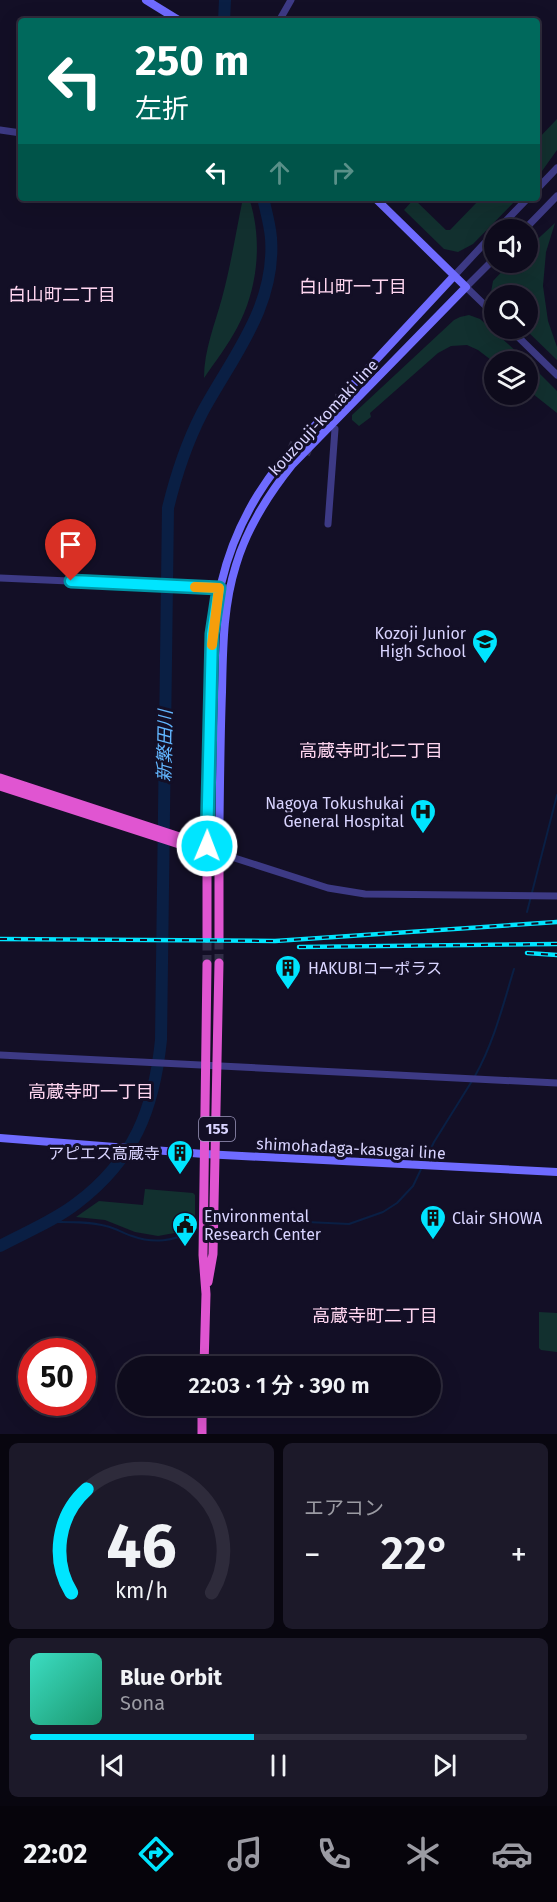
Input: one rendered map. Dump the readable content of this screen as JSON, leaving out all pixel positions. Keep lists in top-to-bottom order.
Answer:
{
  "streets": {
    "highway": ["155"],
    "main road": ["kouzouji-komaki line", "shimohadaga-kasugai line"]
  },
  "crossings": [
    ["155", "shimohadaga-kasugai line"]
  ],
  "districts": [
    "白山町一丁目",
    "白山町二丁目",
    "高蔵寺町北二丁目",
    "高蔵寺町一丁目",
    "高蔵寺町二丁目"
  ],
  "water": ["新繁田川"],
  "places": {
    "school or university": ["Kozoji Junior High School"],
    "hospital": ["Nagoya Tokushukai General Hospital"],
    "building": ["HAKUBIコーポラス", "アピエス高蔵寺", "Clair SHOWA"],
    "public building": ["Environmental Research Center"]
  },
  "page": {
    "turn": ["250 m", "左折"],
    "limit": "50",
    "trip": "22:03 · 1 分 · 390 m",
    "tile": "エアコン",
    "heat": ["−", "22°", "+"],
    "song": ["Blue Orbit", "Sona"],
    "tabs": "22:02",
    "gauge": ["46", "km/h"]
  }
}
